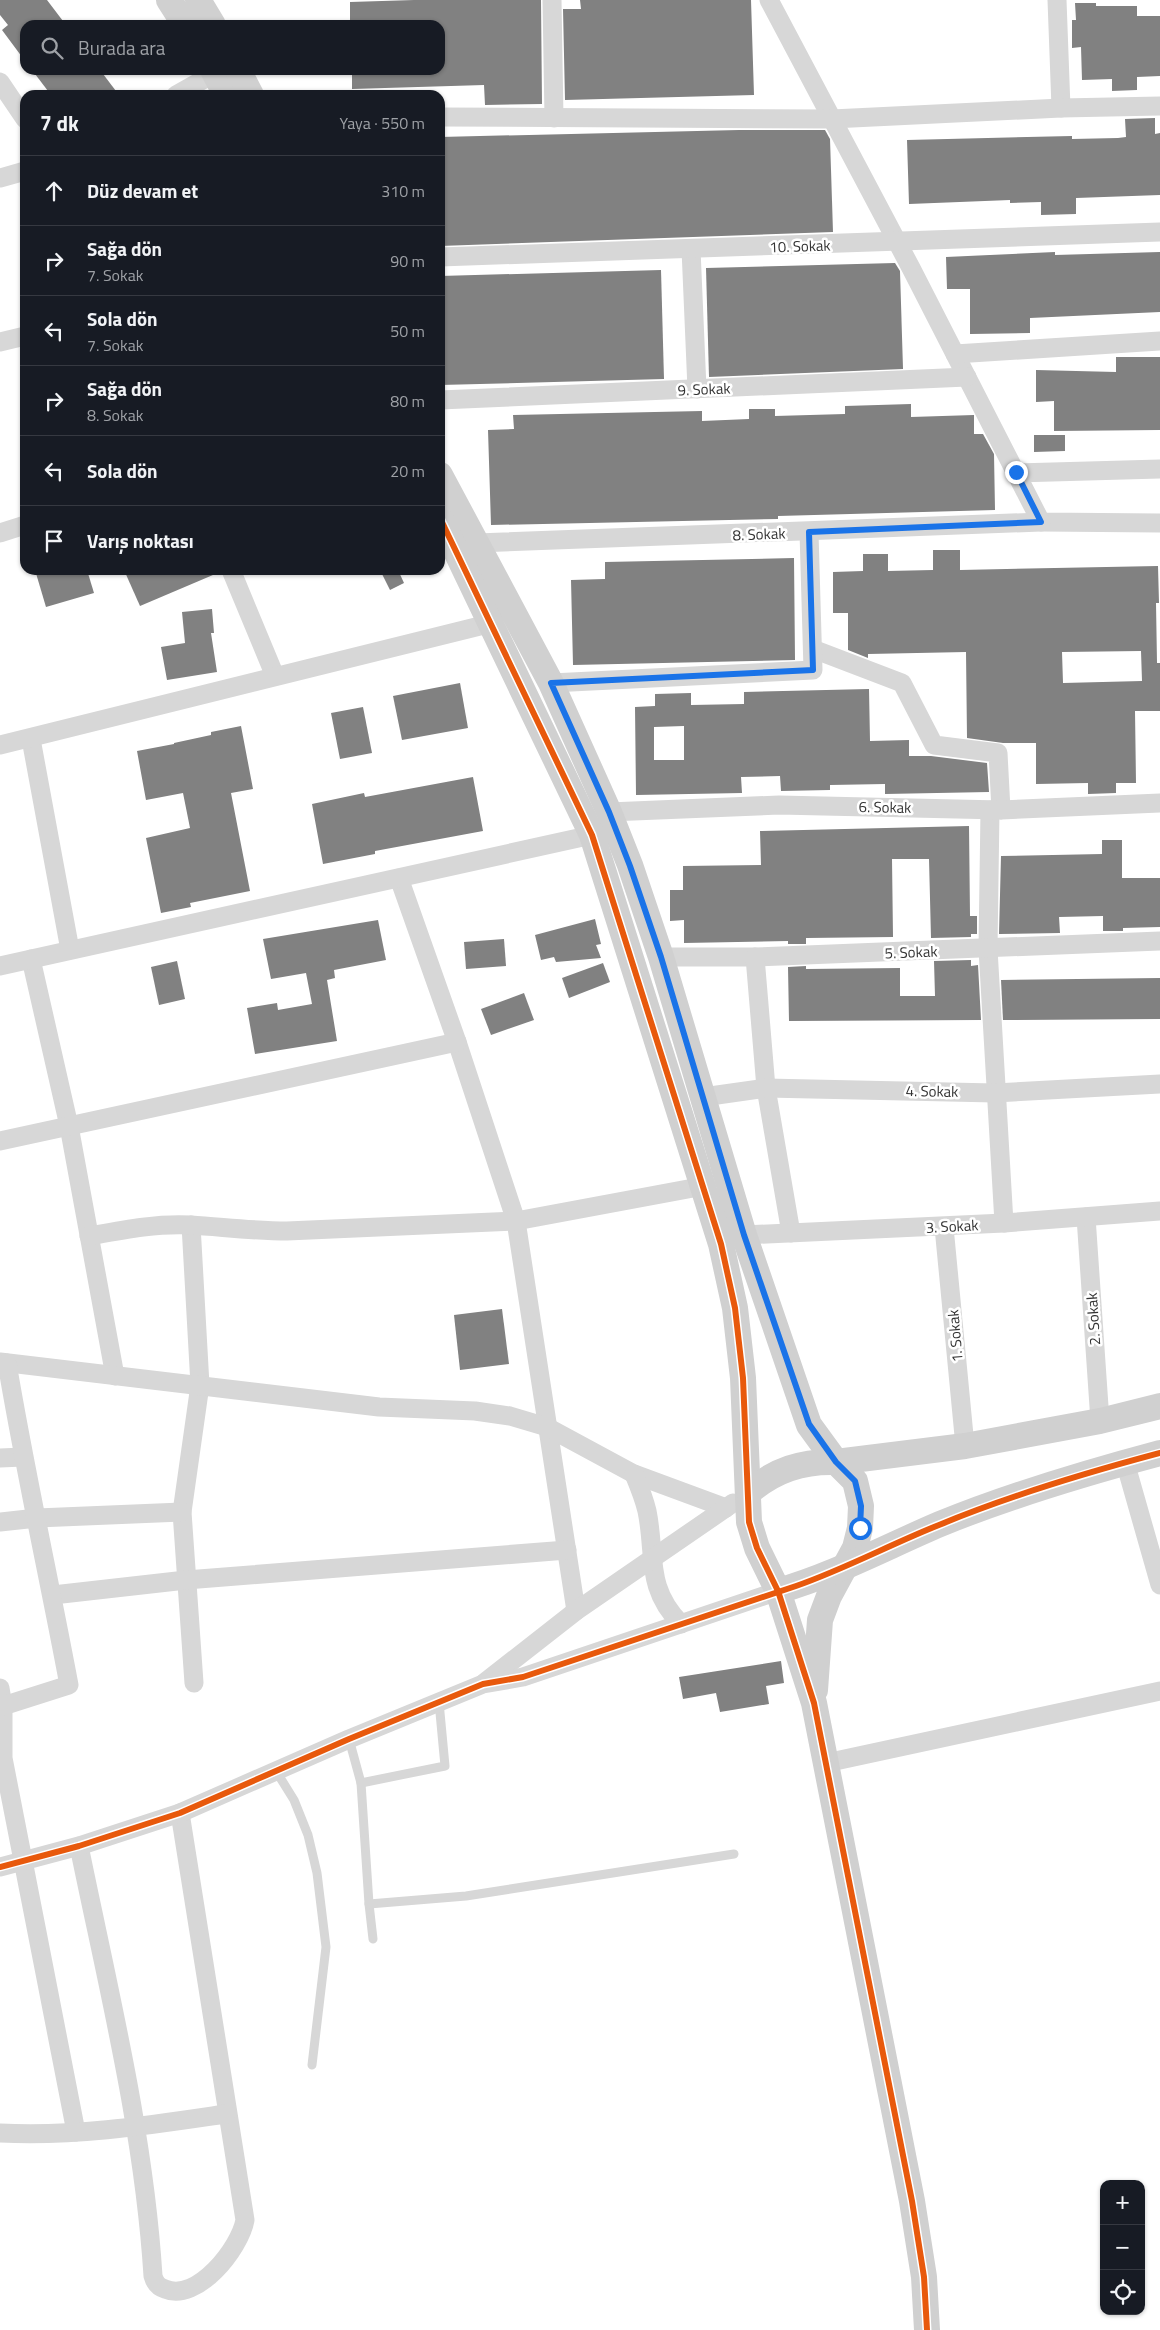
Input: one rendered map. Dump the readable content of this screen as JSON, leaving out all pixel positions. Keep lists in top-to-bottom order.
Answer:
{
  "streets": {
    "street": [
      "10. Sokak",
      "9. Sokak",
      "8. Sokak",
      "6. Sokak",
      "5. Sokak",
      "4. Sokak",
      "3. Sokak",
      "2. Sokak",
      "1. Sokak"
    ]
  },
  "crossings": [
    ["3. Sokak", "2. Sokak"],
    ["3. Sokak", "1. Sokak"]
  ],
  "page": {
    "search": "Burada ara",
    "heading": ["7 dk", "Yaya · 550 m"],
    "list": [
      ["Düz devam et", "310 m"],
      ["Sağa dön", "7. Sokak", "90 m"],
      ["Sola dön", "7. Sokak", "50 m"],
      ["Sağa dön", "8. Sokak", "80 m"],
      ["Sola dön", "20 m"],
      "Varış noktası"
    ],
    "map_buttons": ["+", "−"]
  }
}
